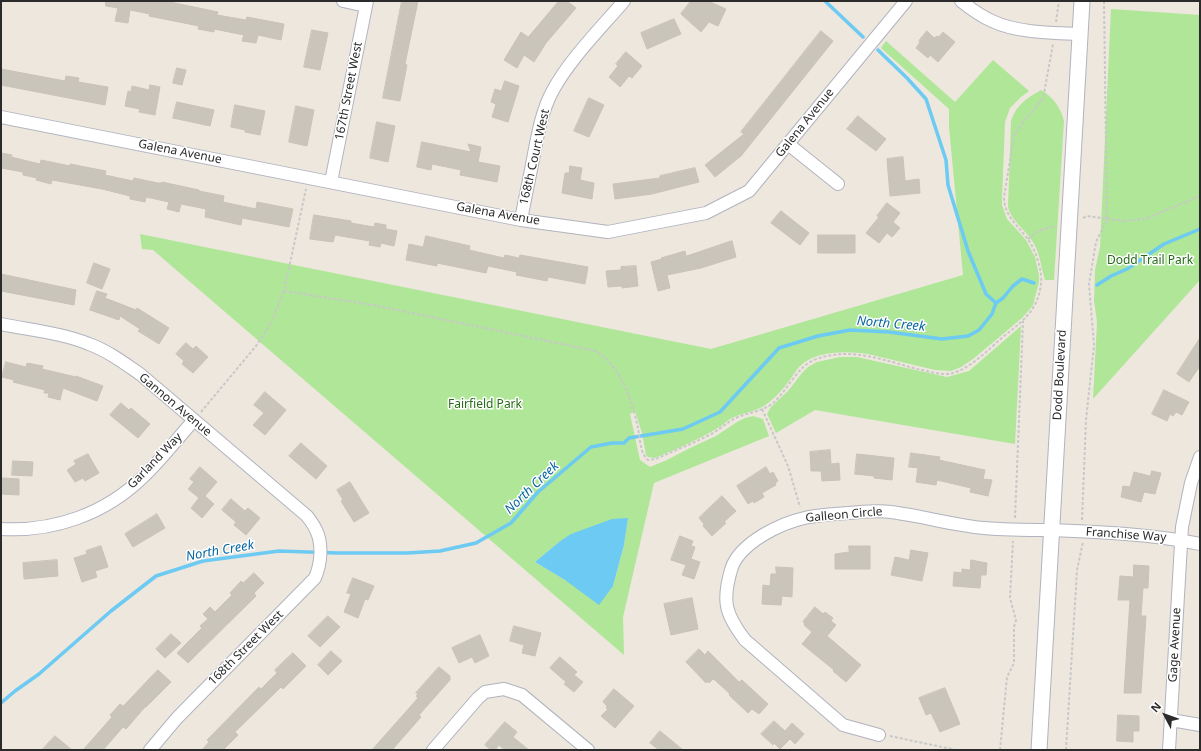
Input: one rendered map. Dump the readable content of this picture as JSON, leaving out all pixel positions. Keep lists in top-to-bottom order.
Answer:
{
  "streets": {
    "street": [
      "167th Street West",
      "Galena Avenue",
      "168th Court West",
      "Dodd Boulevard",
      "Gannon Avenue",
      "Garland Way",
      "Galleon Circle",
      "Franchise Way",
      "Gage Avenue",
      "168th Street West"
    ]
  },
  "crossings": [
    ["167th Street West", "Galena Avenue"],
    ["Galena Avenue", "168th Court West"],
    ["Dodd Boulevard", "Galleon Circle"],
    ["Dodd Boulevard", "Franchise Way"],
    ["Gannon Avenue", "Garland Way"],
    ["Gannon Avenue", "168th Street West"],
    ["Galleon Circle", "Franchise Way"],
    ["Franchise Way", "Gage Avenue"]
  ],
  "water": ["North Creek"],
  "parks": ["Dodd Trail Park", "Fairfield Park"],
  "north": "top left"
}
